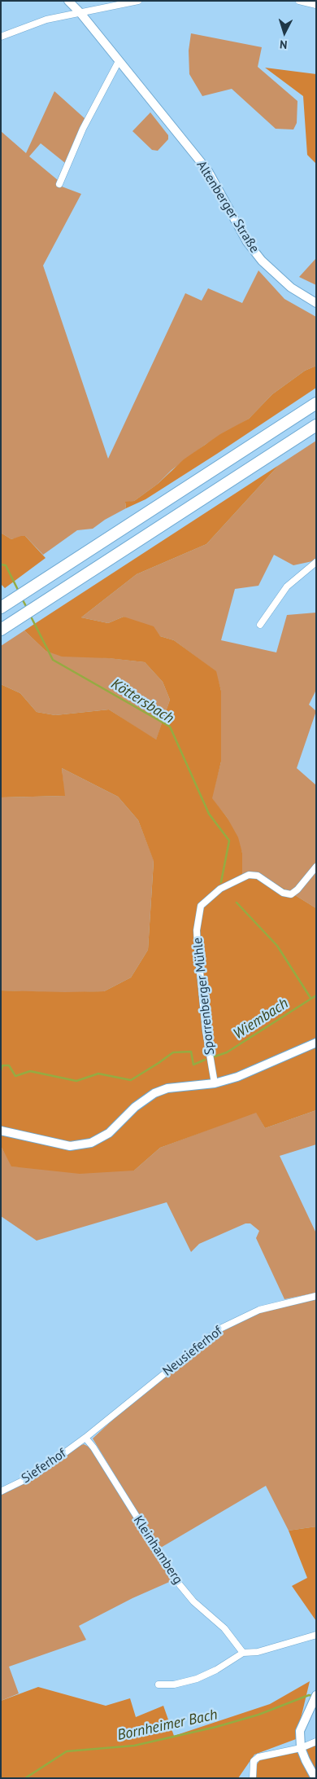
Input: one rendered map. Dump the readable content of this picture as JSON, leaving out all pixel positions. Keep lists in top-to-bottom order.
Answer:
{
  "streets": {
    "main road": ["Altenberger Straße"],
    "street": [
      "Sporrenberger Mühle",
      "Neusieferhof",
      "Sieferhof",
      "Kleinhamberg"
    ]
  },
  "crossings": [
    ["Neusieferhof", "Sieferhof"],
    ["Neusieferhof", "Kleinhamberg"],
    ["Sieferhof", "Kleinhamberg"]
  ],
  "water": ["Köttersbach", "Wiembach", "Bornheimer Bach"],
  "north": "bottom"
}
